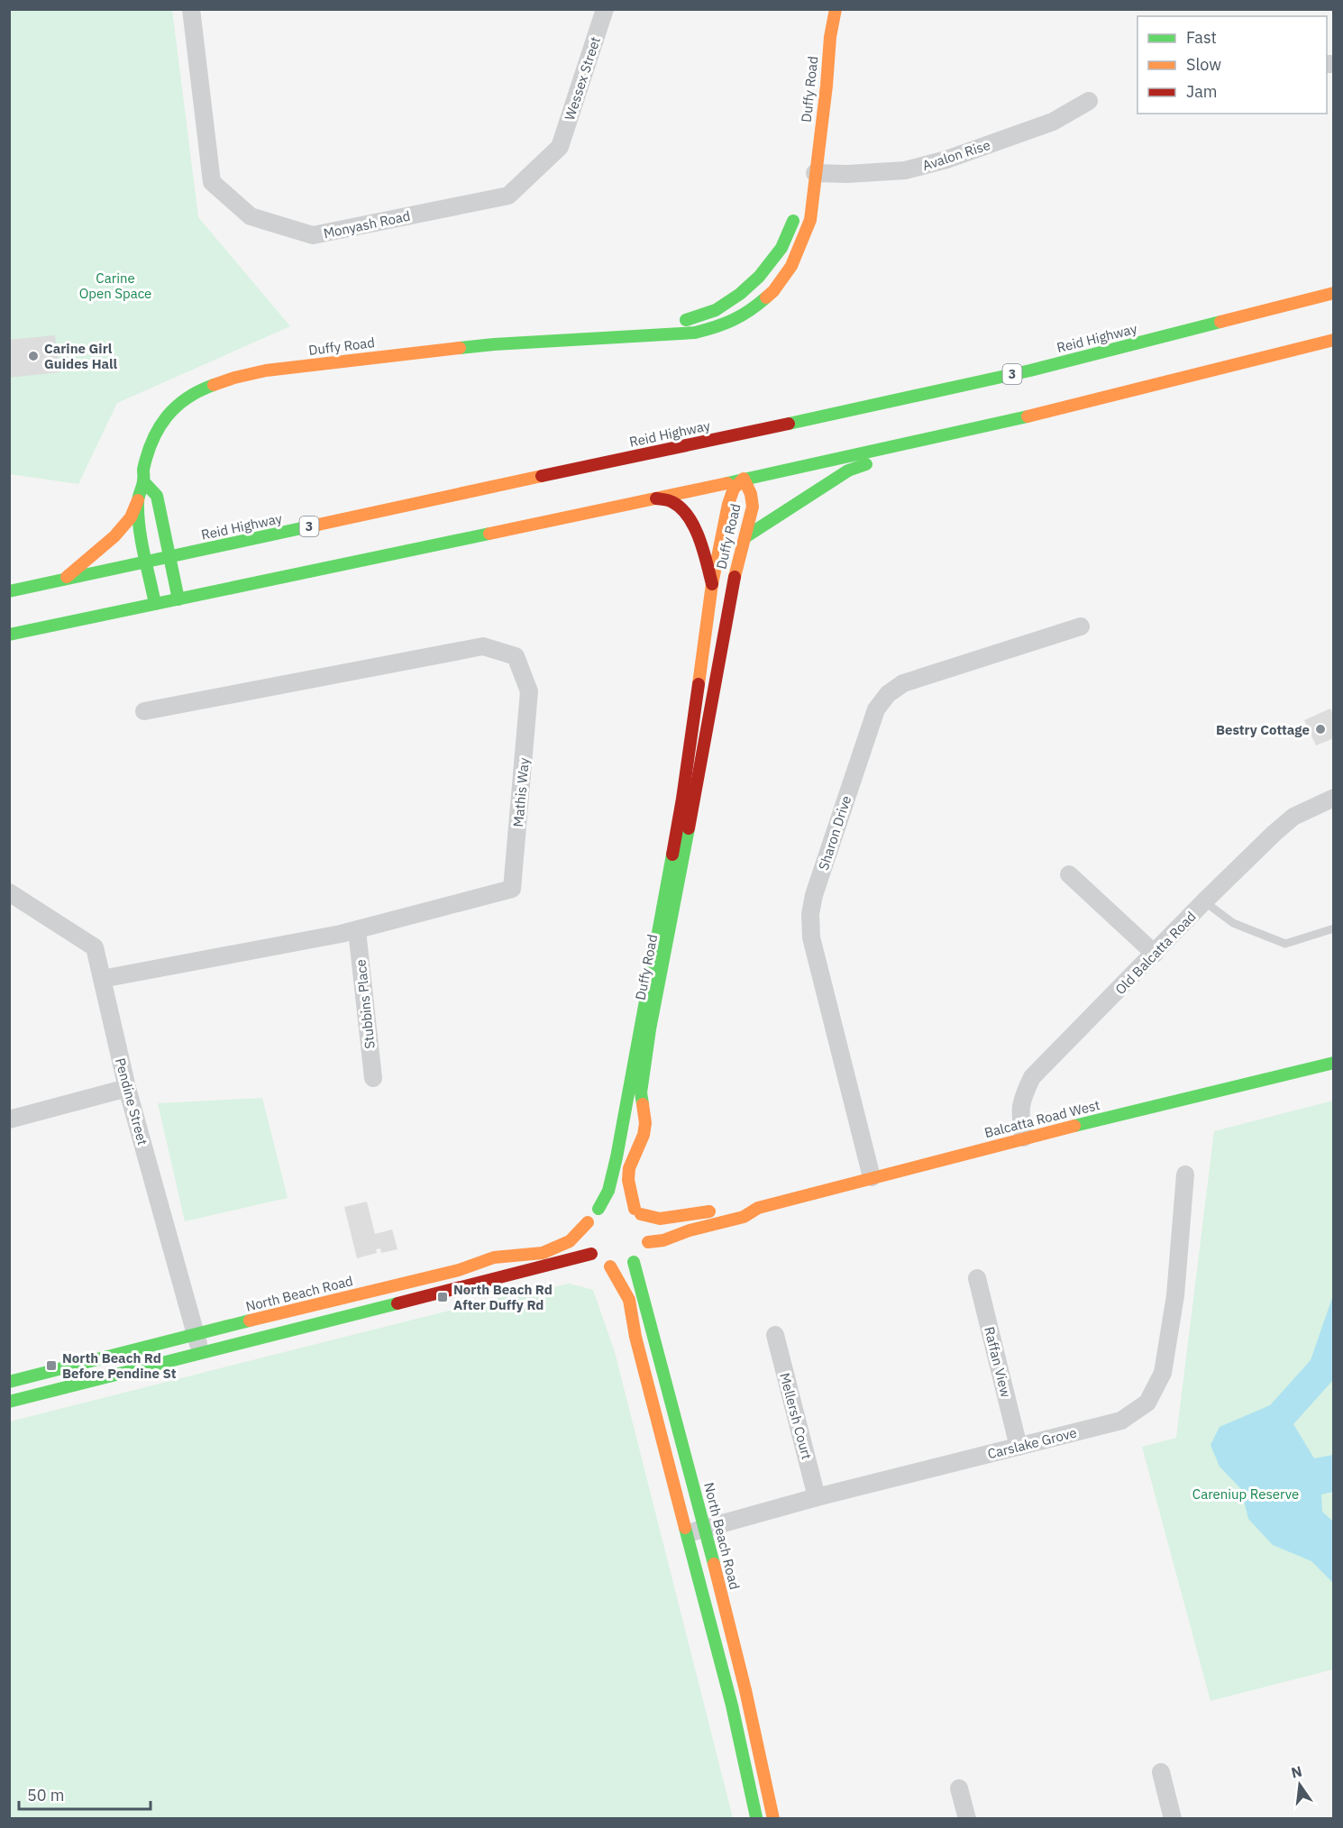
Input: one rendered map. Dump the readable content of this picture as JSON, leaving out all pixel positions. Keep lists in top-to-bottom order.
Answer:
{
  "streets": {
    "main road": [
      "Duffy Road",
      "Reid Highway",
      "3",
      "Balcatta Road West",
      "North Beach Road"
    ],
    "street": [
      "Wessex Street",
      "Avalon Rise",
      "Monyash Road",
      "Mathis Way",
      "Sharon Drive",
      "Old Balcatta Road",
      "Stubbins Place",
      "Pendine Street",
      "Raffan View",
      "Mellersh Court",
      "Carslake Grove"
    ]
  },
  "crossings": [
    ["Wessex Street", "Monyash Road"],
    ["Duffy Road", "Avalon Rise"],
    ["Duffy Road", "Reid Highway"],
    ["Duffy Road", "Balcatta Road West"],
    ["Duffy Road", "North Beach Road"],
    ["Mathis Way", "Stubbins Place"],
    ["Mathis Way", "Pendine Street"],
    ["Sharon Drive", "Balcatta Road West"],
    ["Old Balcatta Road", "Balcatta Road West"],
    ["Pendine Street", "North Beach Road"],
    ["Balcatta Road West", "North Beach Road"],
    ["North Beach Road", "Carslake Grove"],
    ["Raffan View", "Carslake Grove"],
    ["Mellersh Court", "Carslake Grove"]
  ],
  "parks": ["Carine Open Space", "Careniup Reserve"],
  "places": {
    "other": ["Carine Girl Guides Hall", "Bestry Cottage"],
    "transit": ["North Beach Rd After Duffy Rd", "North Beach Rd Before Pendine St"]
  },
  "legend": ["Fast", "Slow", "Jam"],
  "scale_bar": "50 m",
  "north": "top"
}
